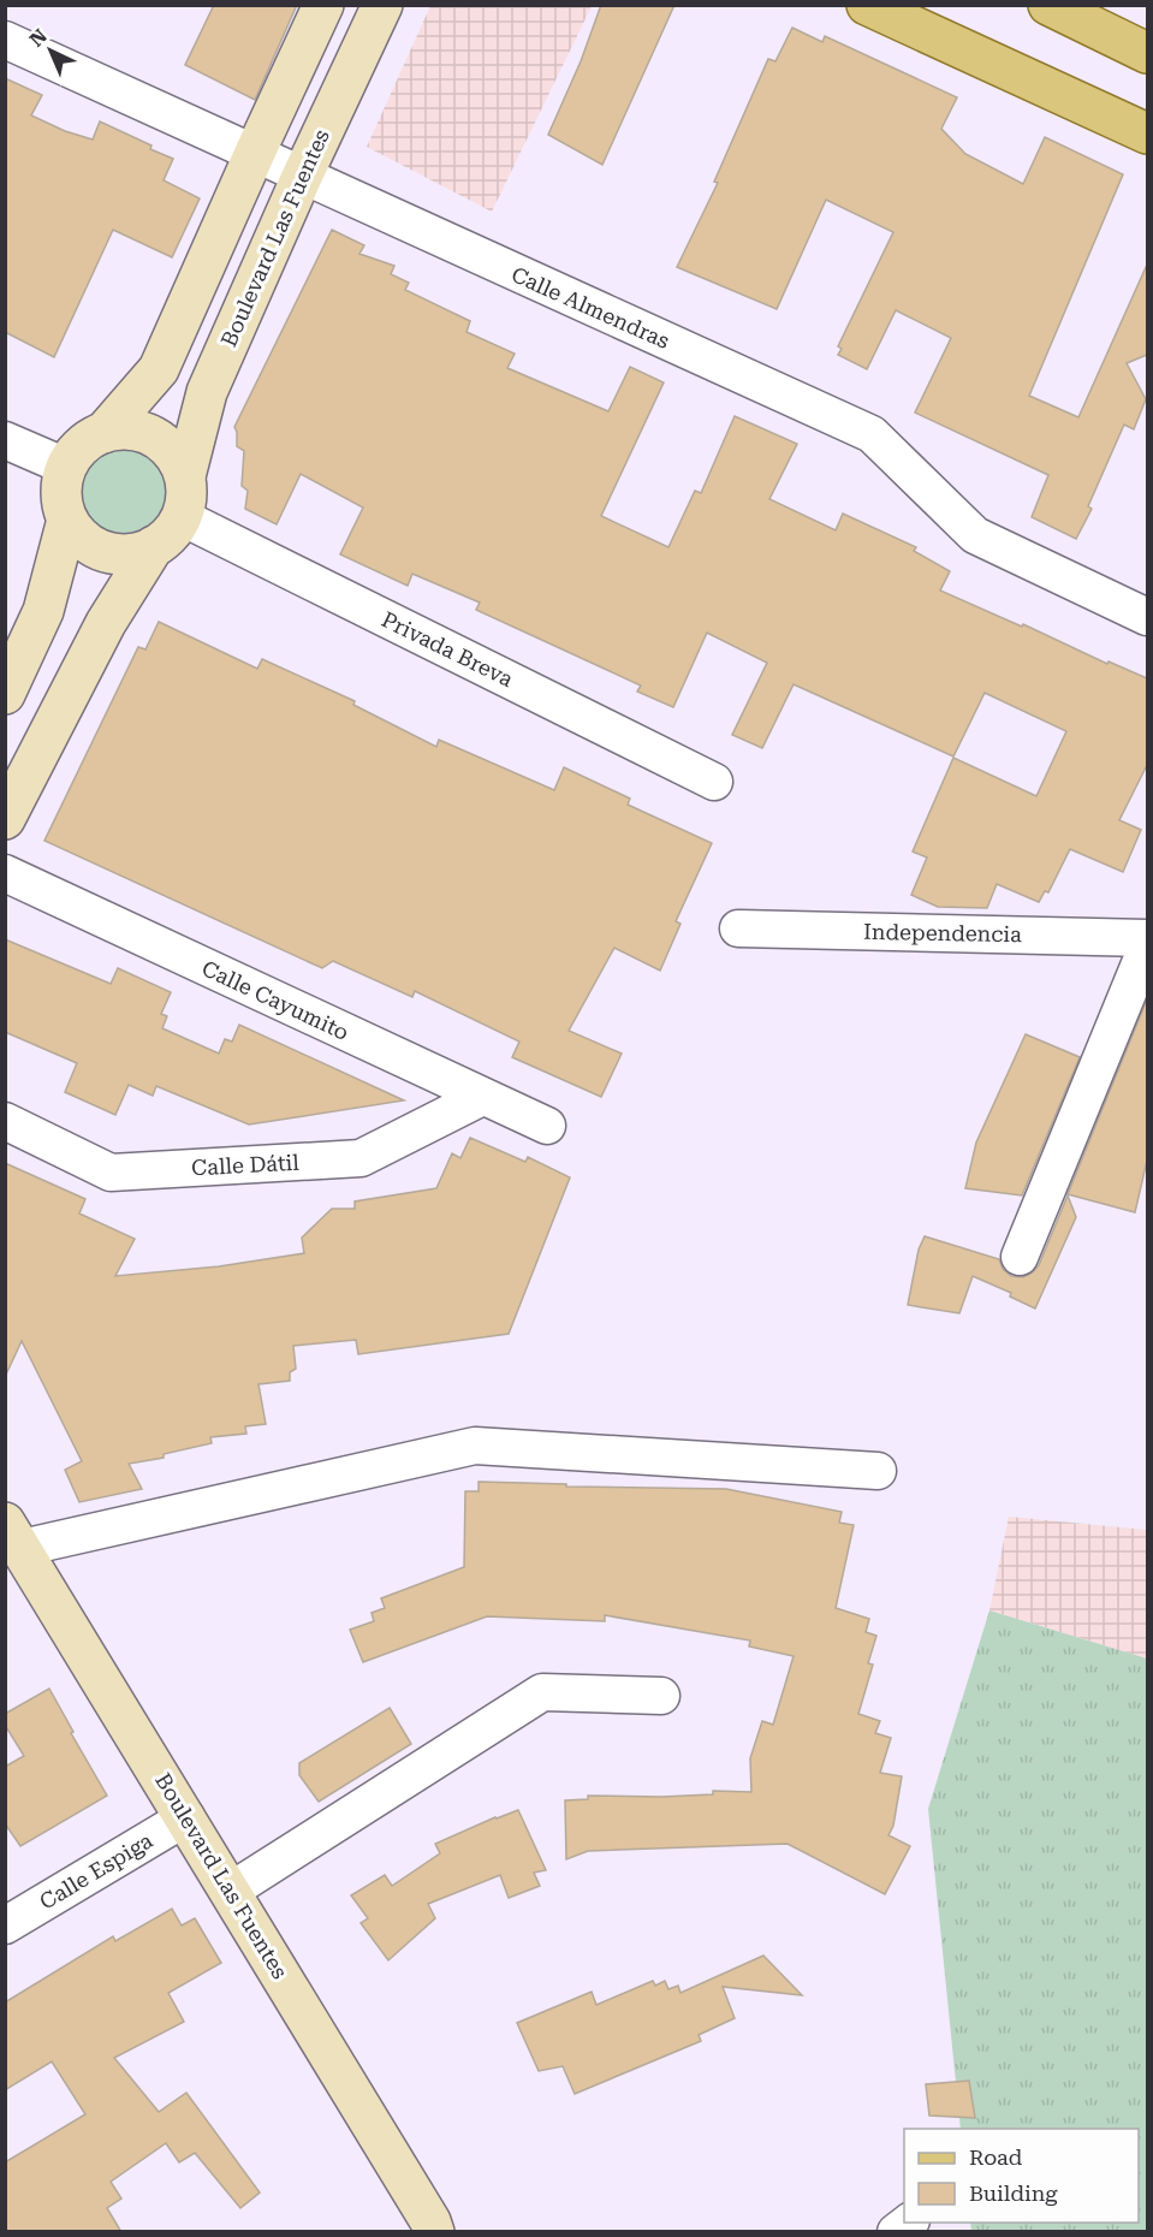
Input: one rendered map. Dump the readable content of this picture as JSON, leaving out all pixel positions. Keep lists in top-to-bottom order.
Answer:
{
  "streets": {
    "street": [
      "Boulevard Las Fuentes",
      "Calle Almendras",
      "Privada Breva",
      "Independencia",
      "Calle Cayumito",
      "Calle Dátil",
      "Calle Espiga"
    ]
  },
  "crossings": [
    ["Boulevard Las Fuentes", "Calle Almendras"],
    ["Boulevard Las Fuentes", "Privada Breva"],
    ["Boulevard Las Fuentes", "Calle Espiga"],
    ["Calle Cayumito", "Calle Dátil"]
  ],
  "legend": ["Road", "Building"],
  "north": "top left"
}
